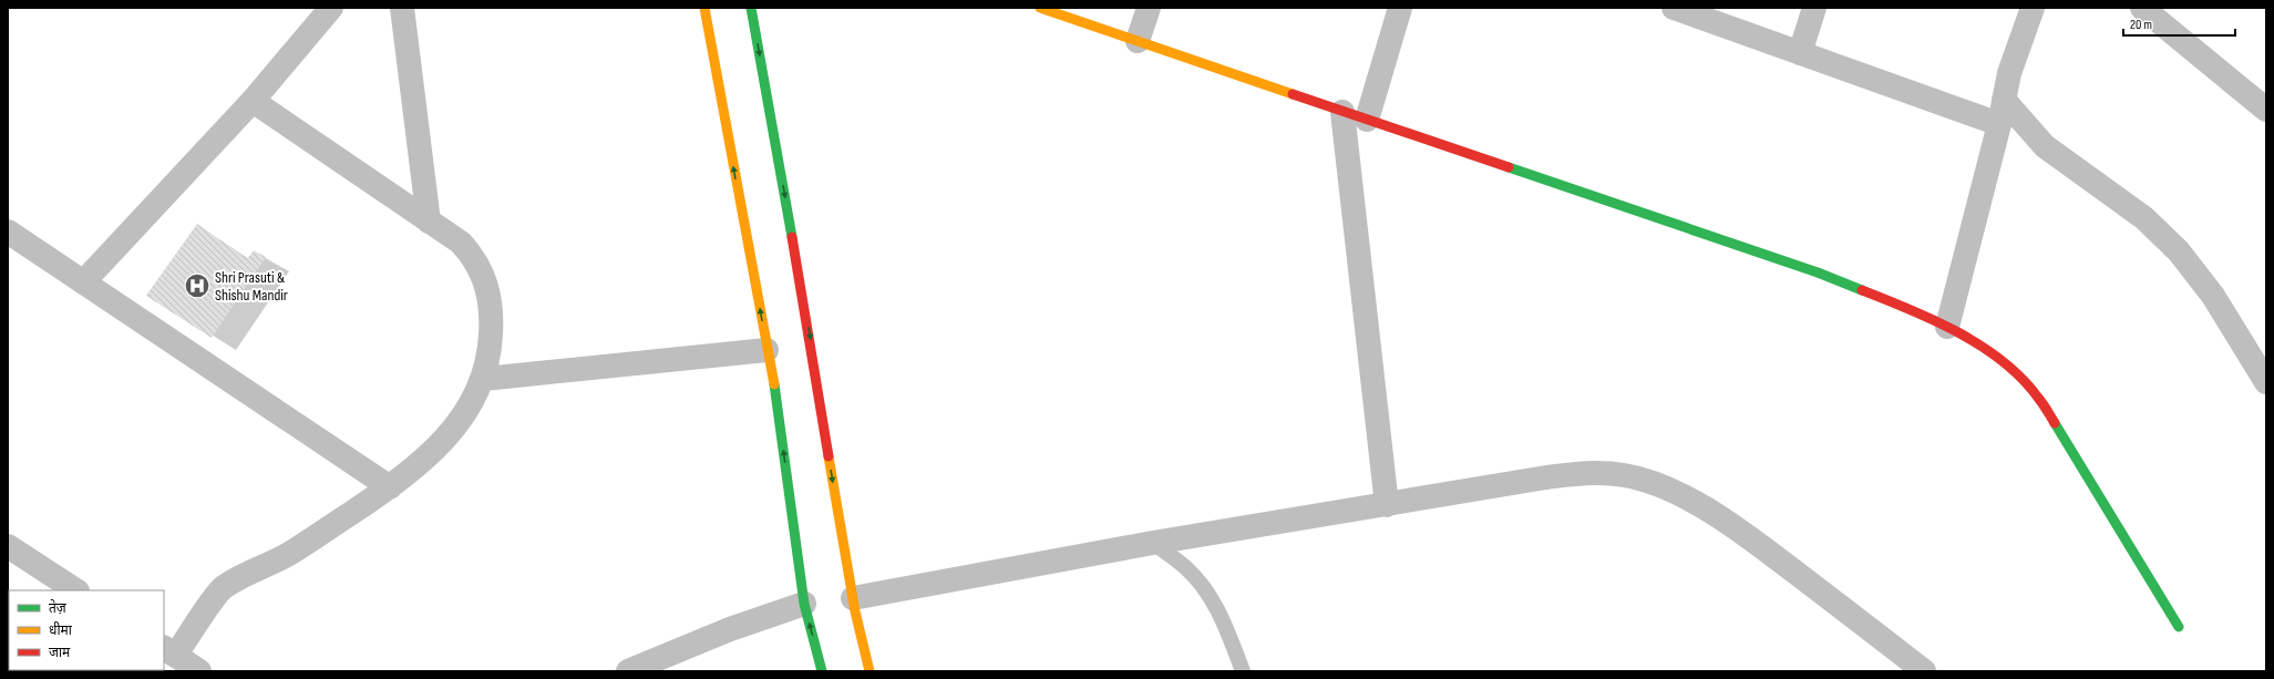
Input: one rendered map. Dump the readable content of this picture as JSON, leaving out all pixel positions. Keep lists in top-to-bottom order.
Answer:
{
  "places": {
    "hospital": ["Shri Prasuti & Shishu Mandir"]
  },
  "legend": ["तेज़", "धीमा", "जाम"],
  "scale_bar": "20 m"
}
